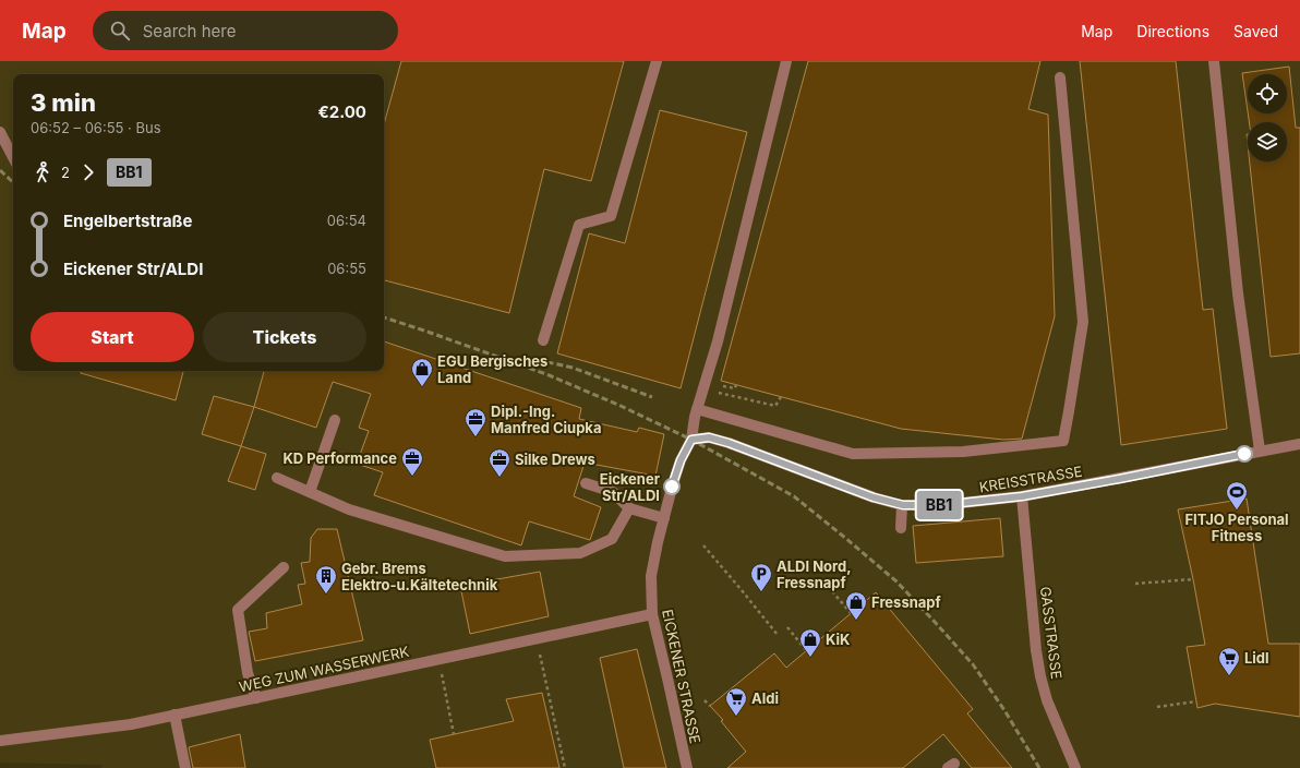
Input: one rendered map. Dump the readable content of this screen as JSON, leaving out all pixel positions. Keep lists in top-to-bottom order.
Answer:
{
  "streets": {
    "street": [
      "KREISSTRASSE",
      "GASSTRASSE",
      "WEG ZUM WASSERWERK",
      "EICKENER STRASSE"
    ]
  },
  "crossings": [
    ["KREISSTRASSE", "GASSTRASSE"],
    ["KREISSTRASSE", "EICKENER STRASSE"],
    ["WEG ZUM WASSERWERK", "EICKENER STRASSE"]
  ],
  "places": {
    "shop": ["EGU Bergisches Land", "Fressnapf", "KiK"],
    "office": ["Dipl.-Ing. Manfred Ciupka", "KD Performance", "Silke Drews"],
    "other": ["Eickener Str/ALDI"],
    "sports": ["FITJO Personal Fitness"],
    "parking": ["ALDI Nord, Fressnapf"],
    "building": ["Gebr. Brems Elektro-u.Kältetechnik"],
    "supermarket": ["Lidl", "Aldi"]
  },
  "lines": ["bus line BB1"],
  "page": {
    "header": "Map",
    "search": "Search here",
    "nav": ["Map", "Directions", "Saved"],
    "on_map": "BB1",
    "heading": ["3 min", "06:52 – 06:55 · Bus", "€2.00"],
    "legs": ["2", "BB1"],
    "list": [
      {
        "name": "Engelbertstraße",
        "value": "06:54"
      },
      {
        "name": "Eickener Str/ALDI",
        "value": "06:55"
      }
    ],
    "buttons": ["Start", "Tickets"]
  }
}
